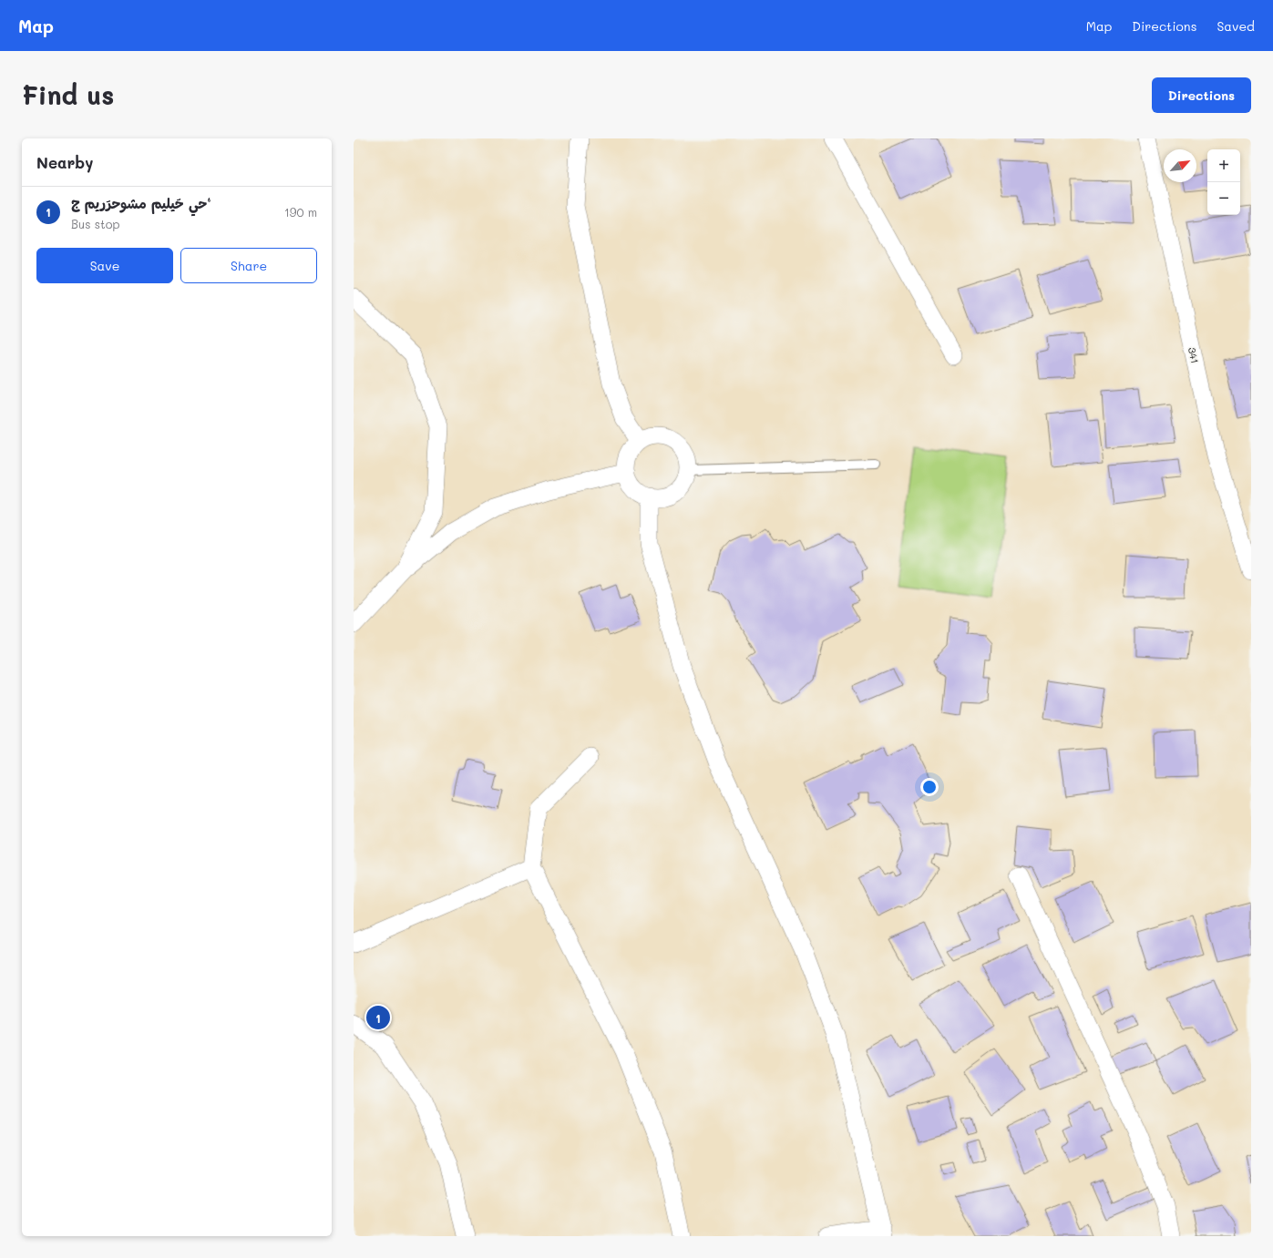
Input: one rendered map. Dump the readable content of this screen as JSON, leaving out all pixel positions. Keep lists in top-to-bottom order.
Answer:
{
  "streets": {
    "street": ["341"]
  },
  "north": "top right",
  "page": {
    "header": "Map",
    "nav": ["Map", "Directions", "Saved"],
    "buttons": [
      "Directions",
      ["Save", "Share"]
    ],
    "title": "Find us",
    "heading": "Nearby",
    "map_buttons": ["+", "−"],
    "list": [
      {
        "mark": "1",
        "name": "حي حَيليم مشوحرَريم ج‘",
        "note": "Bus stop",
        "value": "190 m"
      }
    ],
    "pins": "1"
  }
}
